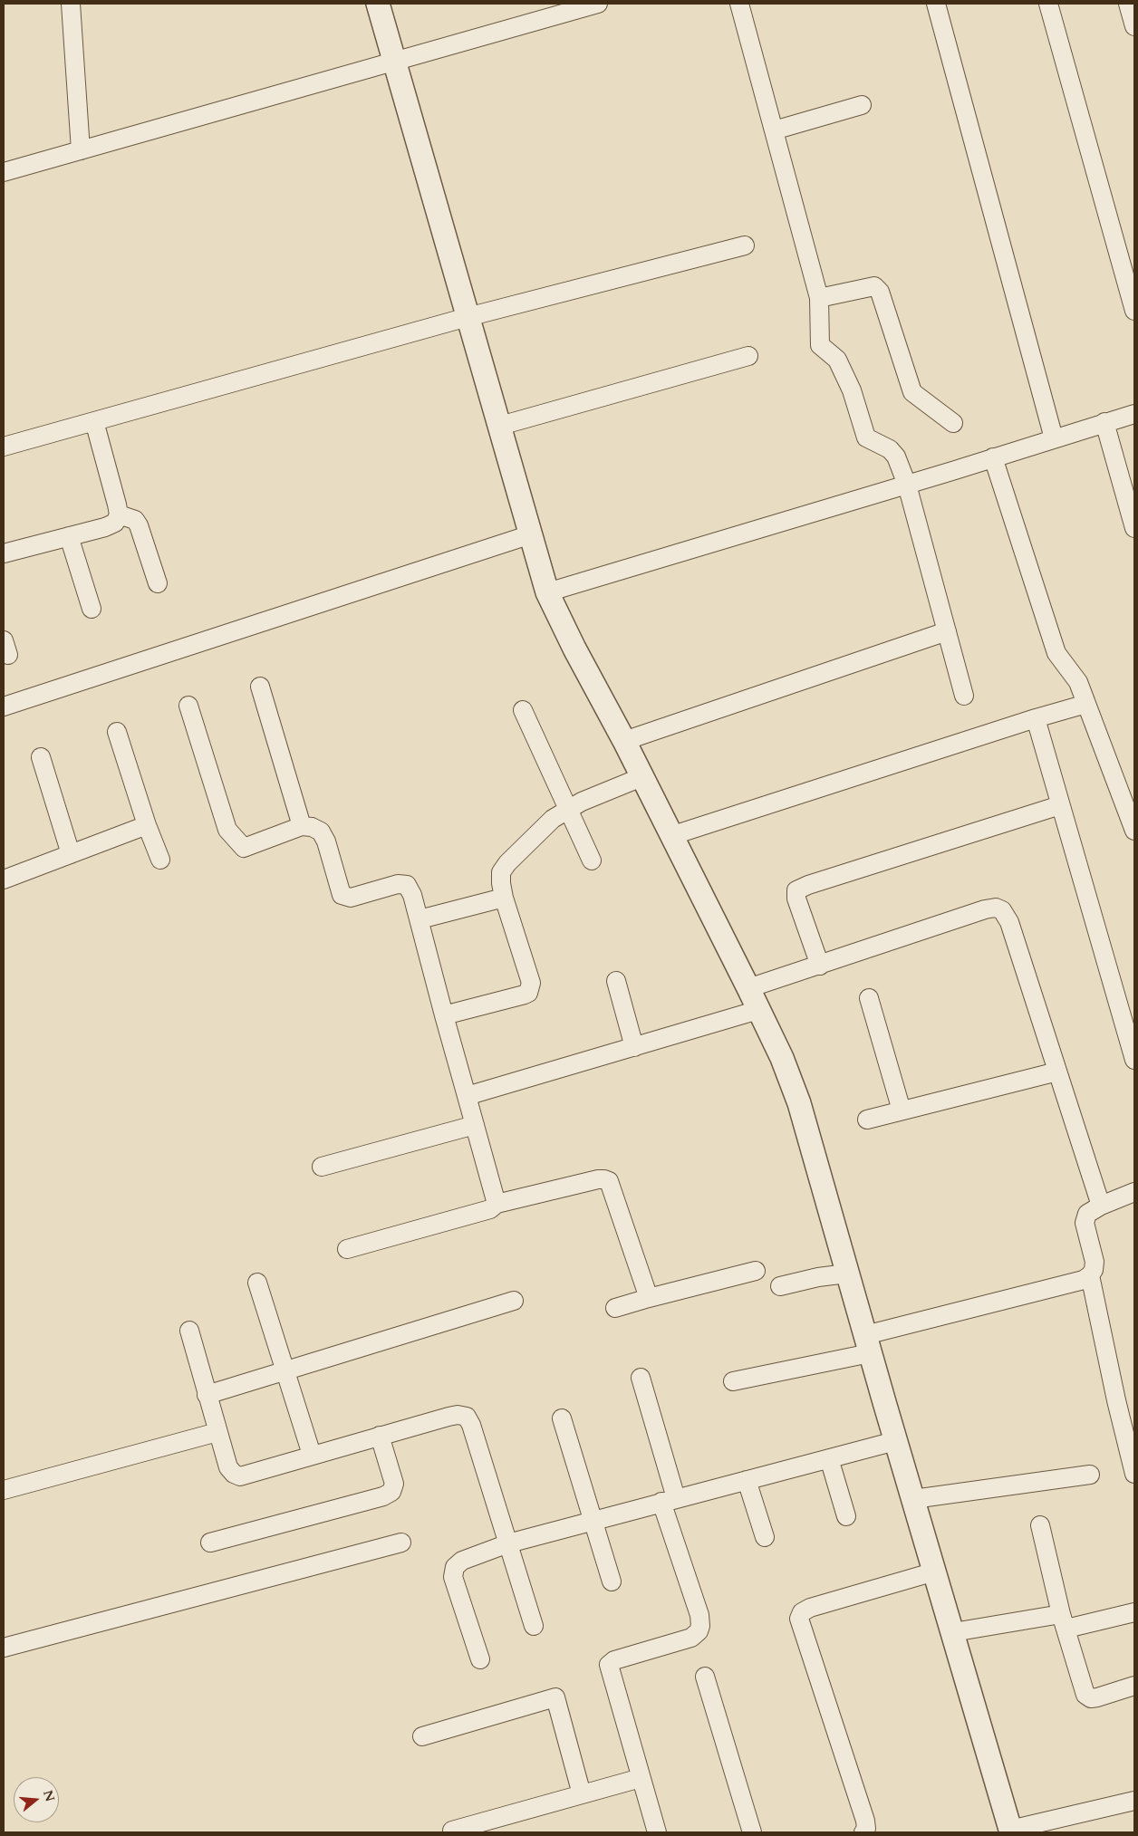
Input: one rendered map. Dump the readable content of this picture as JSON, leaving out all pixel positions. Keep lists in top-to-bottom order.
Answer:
{
  "north": "right"
}
